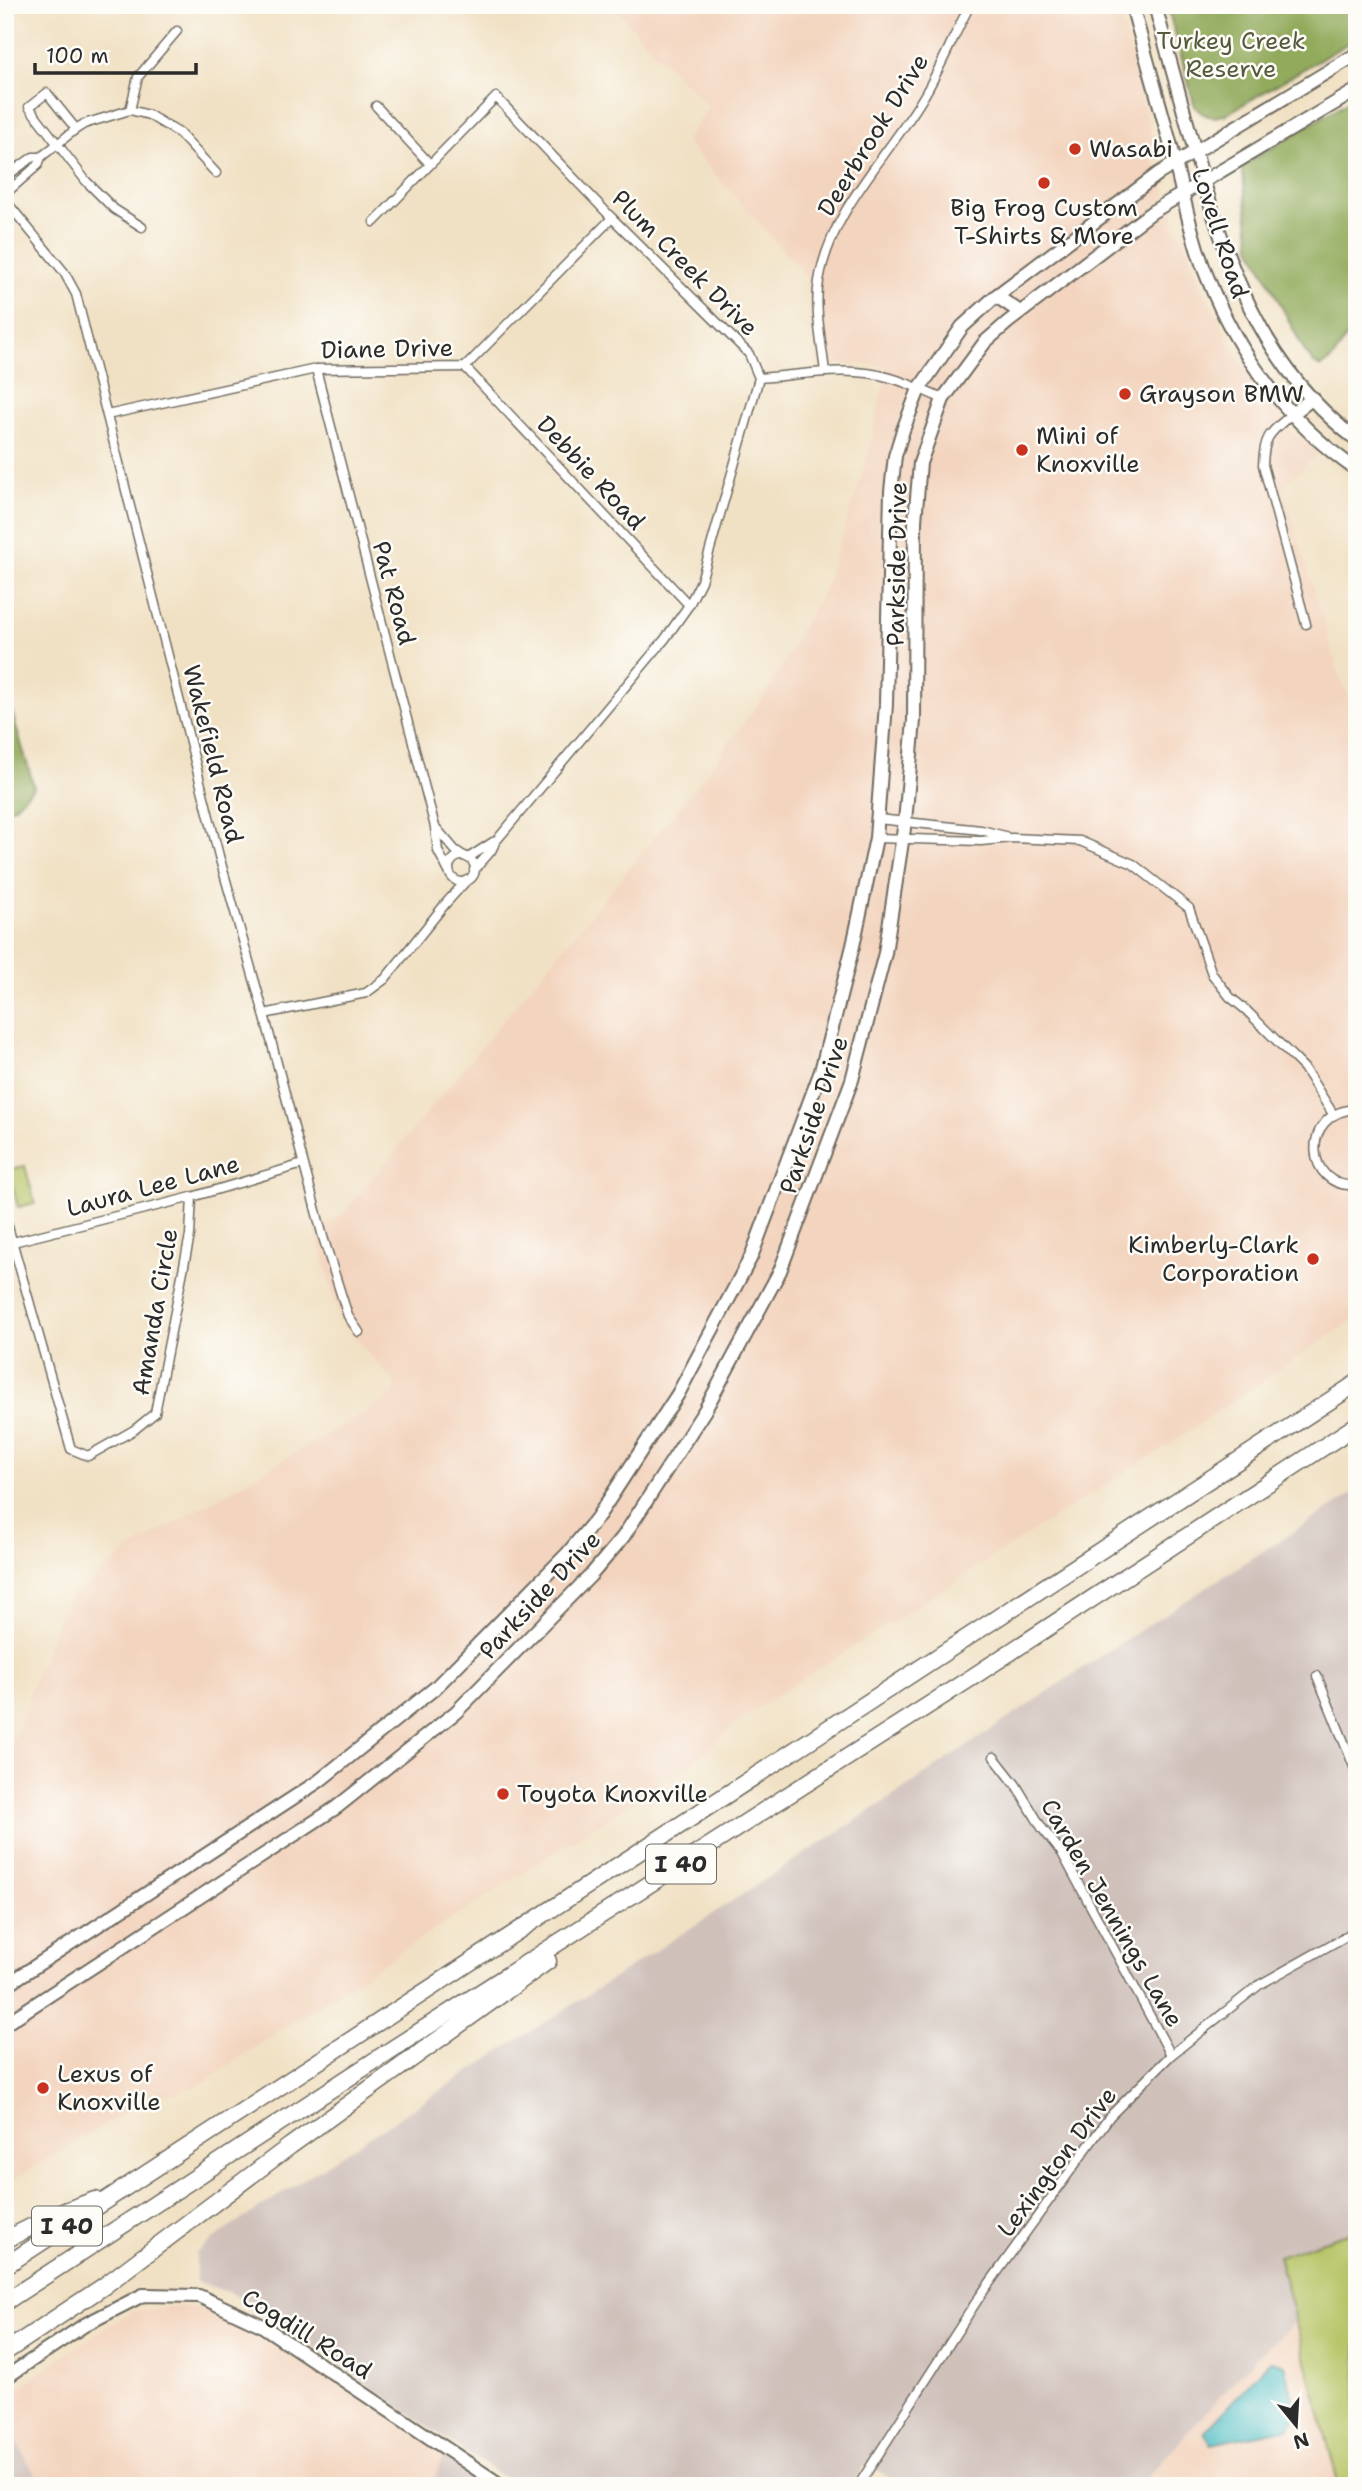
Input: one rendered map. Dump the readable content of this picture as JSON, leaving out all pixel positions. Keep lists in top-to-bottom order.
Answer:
{
  "streets": {
    "highway": ["I 40"],
    "street": [
      "Deerbrook Drive",
      "Lovell Road",
      "Plum Creek Drive",
      "Diane Drive",
      "Debbie Road",
      "Parkside Drive",
      "Pat Road",
      "Wakefield Road",
      "Laura Lee Lane",
      "Amanda Circle",
      "Carden Jennings Lane",
      "Lexington Drive",
      "Cogdill Road"
    ]
  },
  "crossings": [
    ["Lovell Road", "Parkside Drive"],
    ["Plum Creek Drive", "Diane Drive"],
    ["Diane Drive", "Debbie Road"],
    ["Diane Drive", "Pat Road"],
    ["Diane Drive", "Wakefield Road"],
    ["Wakefield Road", "Laura Lee Lane"],
    ["Laura Lee Lane", "Amanda Circle"],
    ["Carden Jennings Lane", "Lexington Drive"]
  ],
  "parks": ["Turkey Creek Reserve"],
  "places": [
    "Wasabi",
    "Big Frog Custom T-Shirts & More",
    "Grayson BMW",
    "Mini of Knoxville",
    "Kimberly-Clark Corporation",
    "Toyota Knoxville",
    "Lexus of Knoxville"
  ],
  "scale_bar": "100 m",
  "north": "bottom"
}
